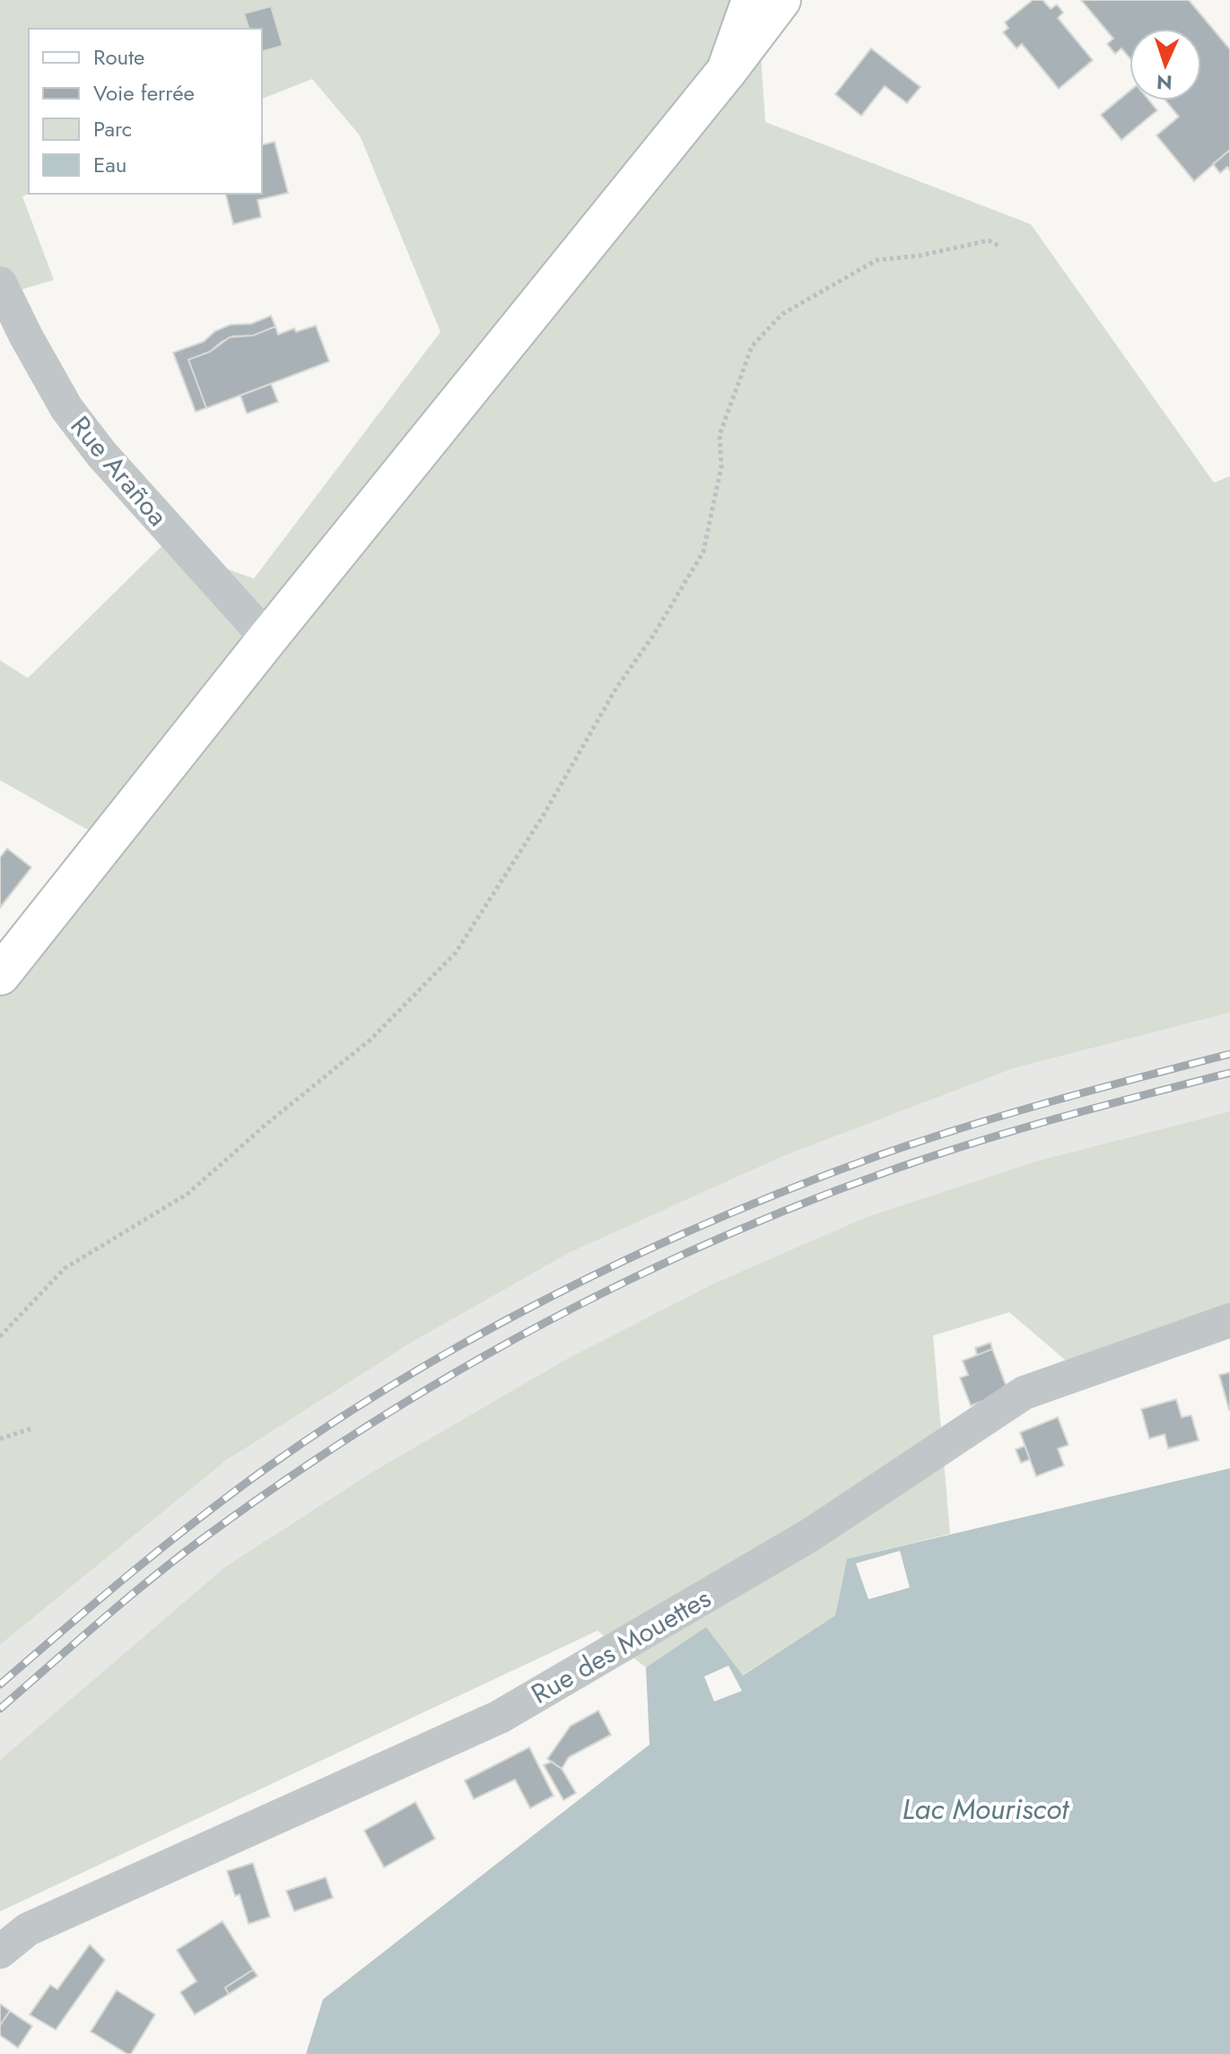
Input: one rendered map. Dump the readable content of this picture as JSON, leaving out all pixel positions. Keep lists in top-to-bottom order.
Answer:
{
  "streets": {
    "street": ["Rue Arañoa", "Rue des Mouettes"]
  },
  "water": ["Lac Mouriscot"],
  "legend": [
    "Route",
    "Voie ferrée",
    "Parc",
    "Eau"
  ],
  "north": "bottom"
}
